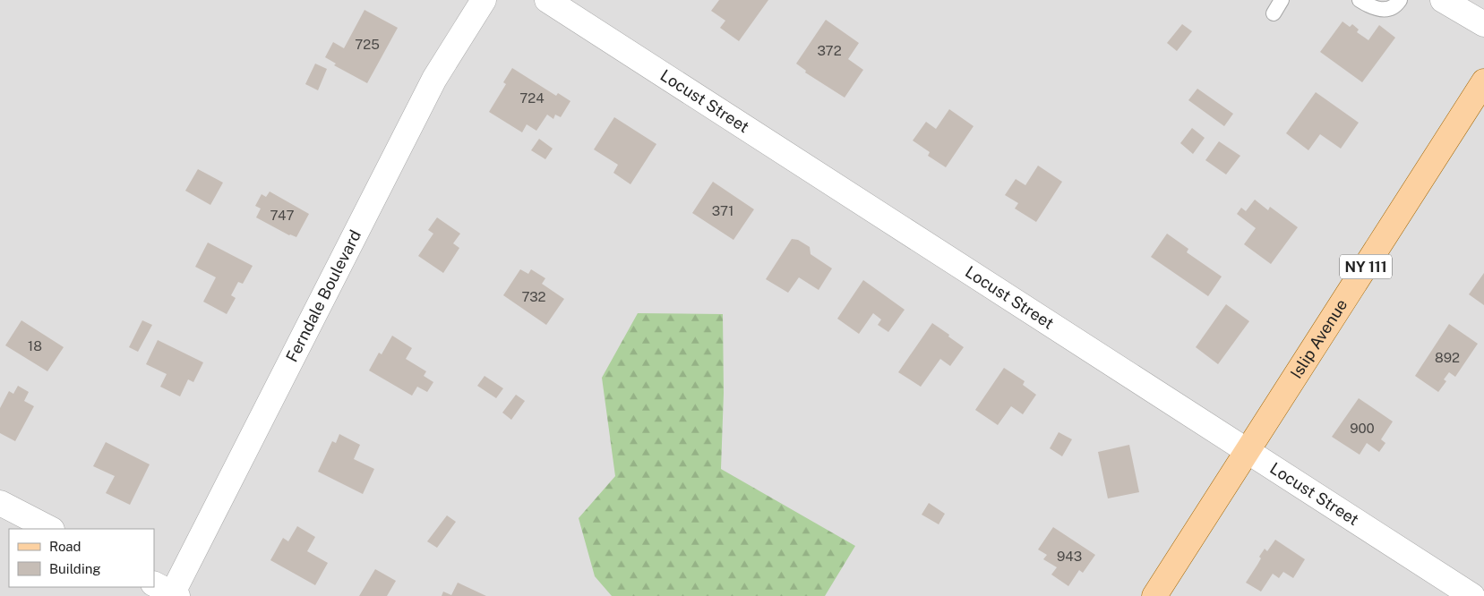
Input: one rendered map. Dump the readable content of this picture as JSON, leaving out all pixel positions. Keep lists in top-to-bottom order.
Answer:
{
  "streets": {
    "main road": ["NY 111", "Islip Avenue"],
    "street": ["Locust Street", "Ferndale Boulevard"]
  },
  "crossings": [
    ["Locust Street", "Islip Avenue"]
  ],
  "house_numbers": [
    "725",
    "372",
    "724",
    "371",
    "747",
    "732",
    "18",
    "892",
    "900",
    "943"
  ],
  "legend": ["Road", "Building"]
}
